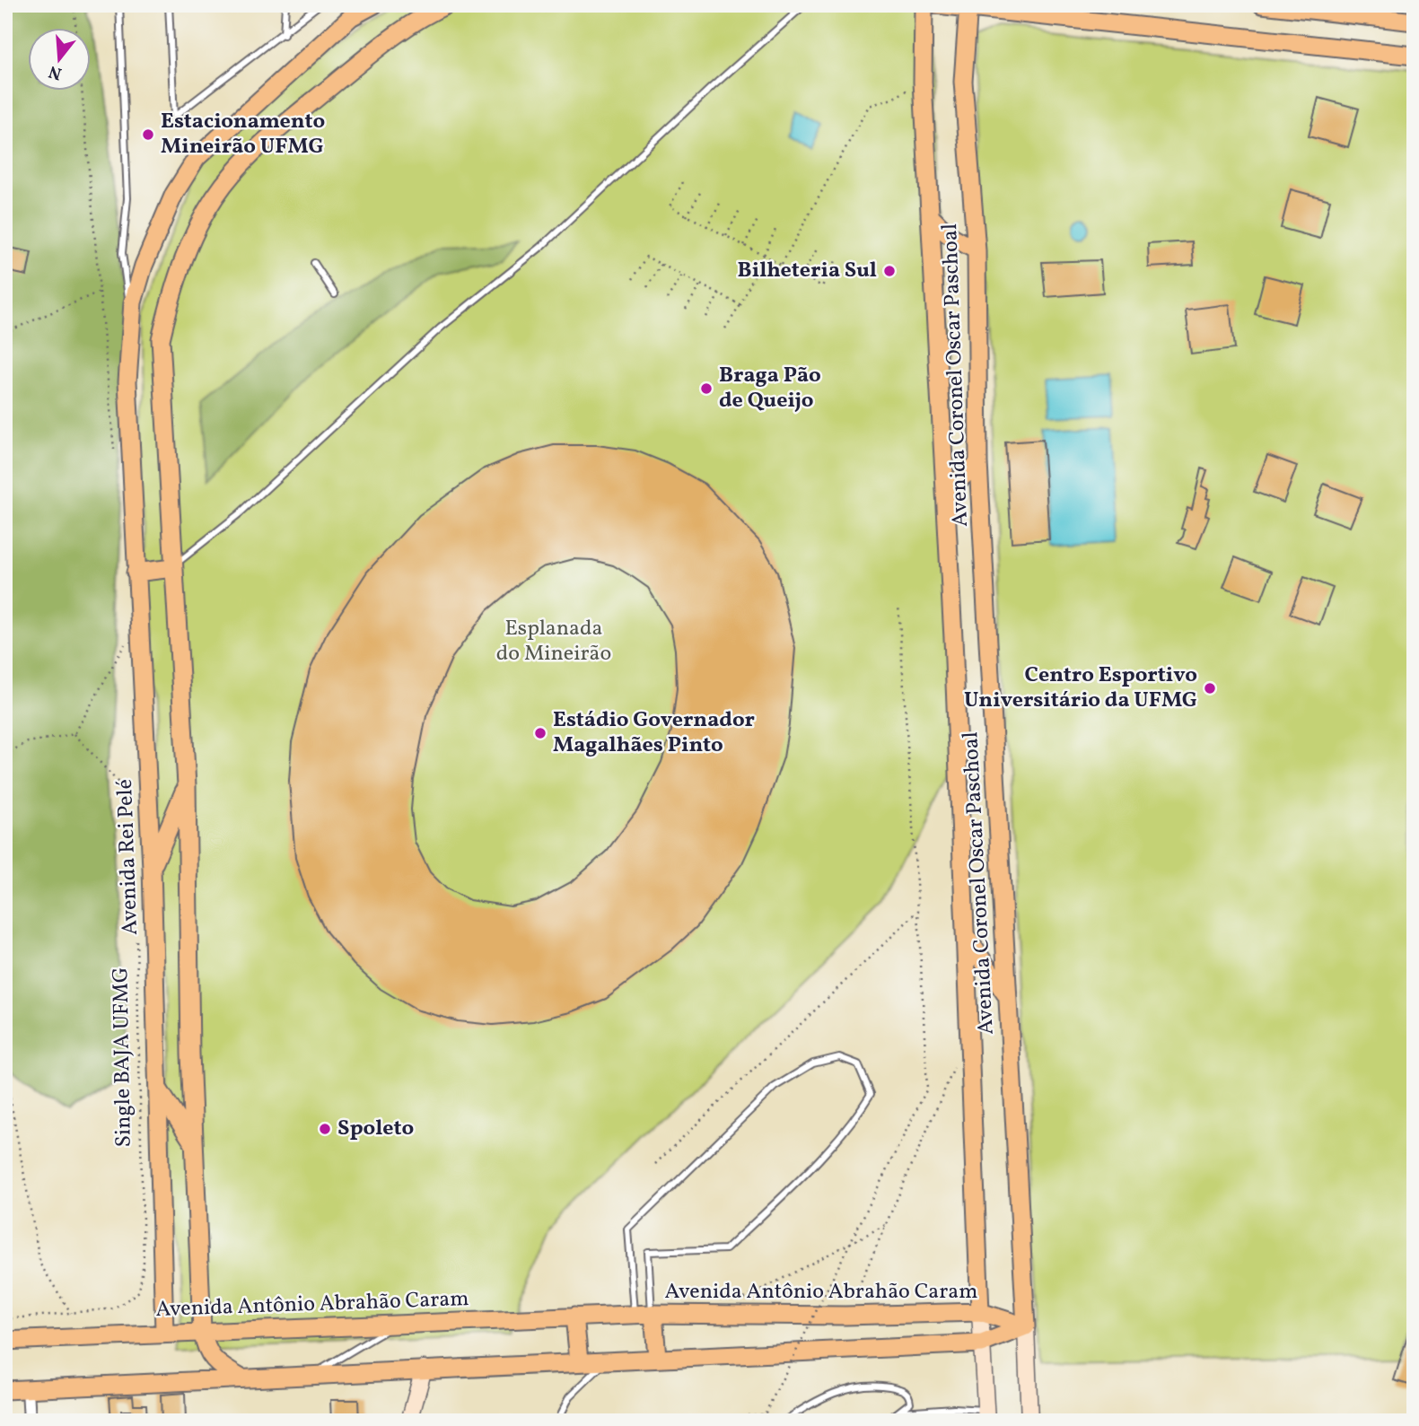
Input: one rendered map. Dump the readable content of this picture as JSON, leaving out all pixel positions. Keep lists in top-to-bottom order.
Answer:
{
  "streets": {
    "main road": ["Avenida Coronel Oscar Paschoal", "Avenida Rei Pelé", "Avenida Antônio Abrahão Caram"],
    "path": ["Single BAJA UFMG"]
  },
  "crossings": [
    ["Avenida Coronel Oscar Paschoal", "Avenida Antônio Abrahão Caram"],
    ["Avenida Rei Pelé", "Avenida Antônio Abrahão Caram"]
  ],
  "parks": ["Esplanada do Mineirão"],
  "places": [
    "Estacionamento Mineirão UFMG",
    "Bilheteria Sul",
    "Braga Pão de Queijo",
    "Centro Esportivo Universitário da UFMG",
    "Estádio Governador Magalhães Pinto",
    "Spoleto"
  ],
  "north": "bottom"
}
